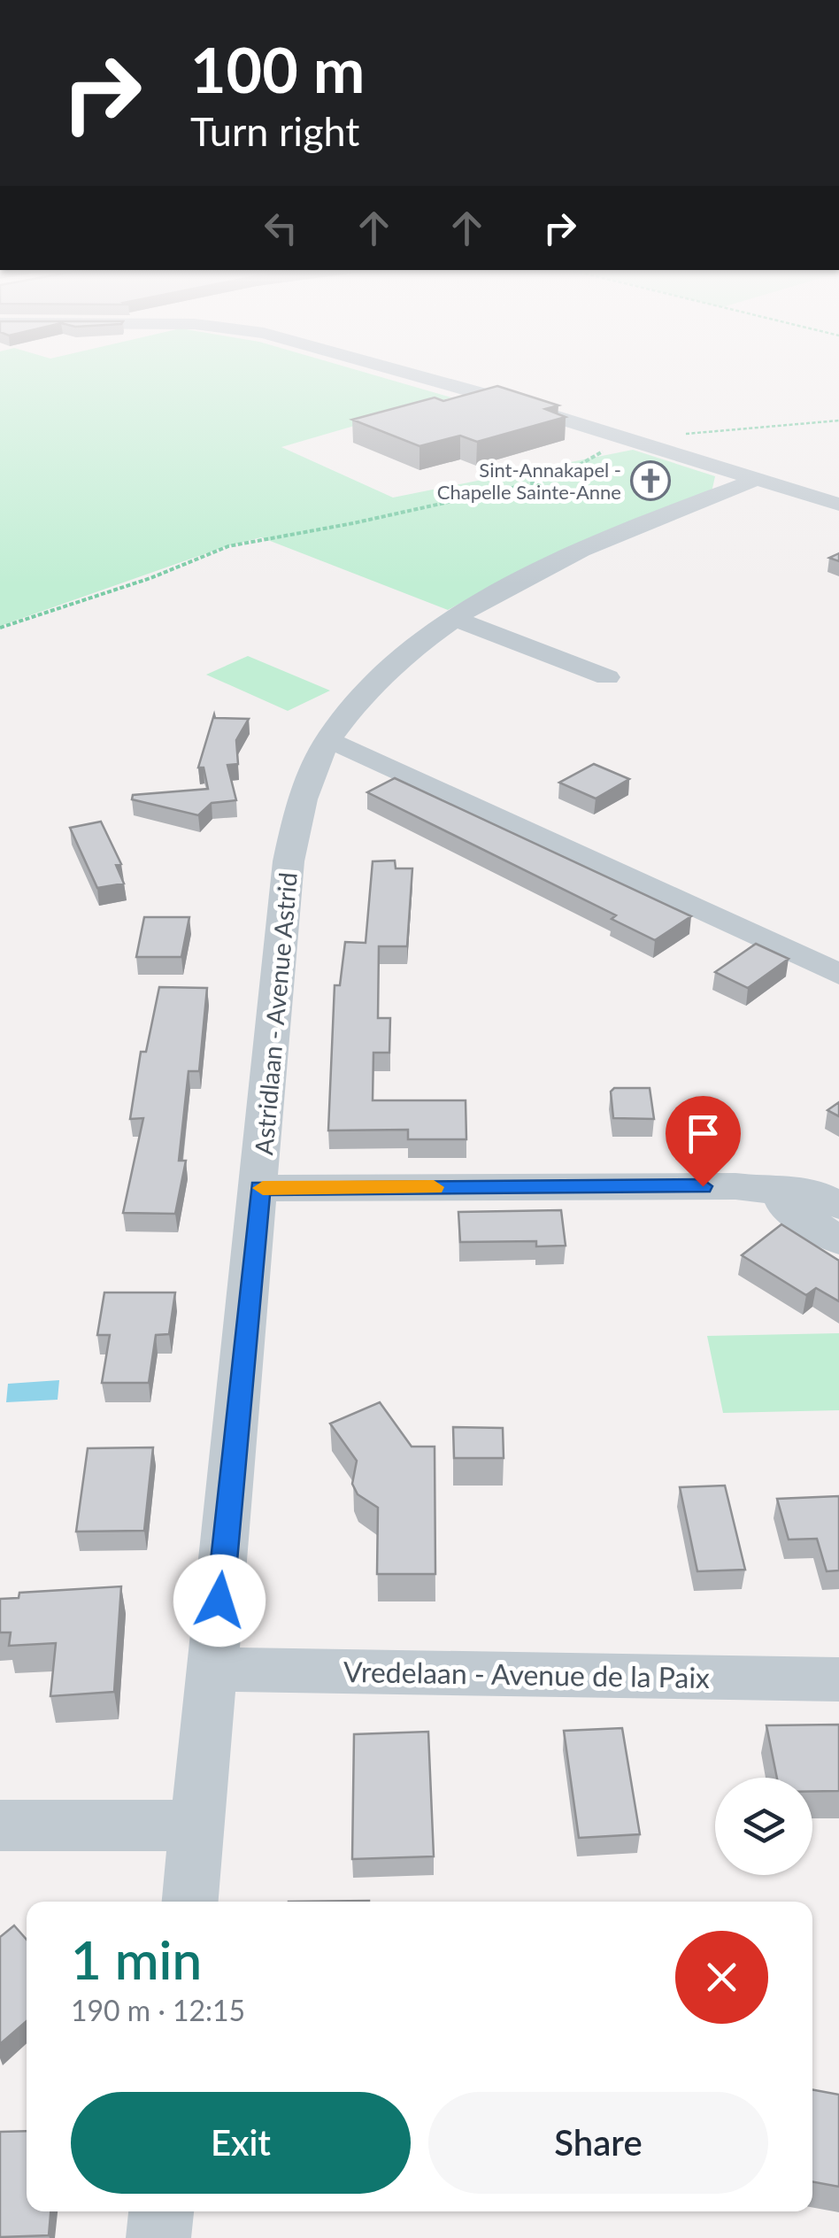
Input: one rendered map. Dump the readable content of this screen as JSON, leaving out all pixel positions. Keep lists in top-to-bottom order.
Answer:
{
  "streets": {
    "street": ["Astridlaan - Avenue Astrid", "Vredelaan - Avenue de la Paix"]
  },
  "crossings": [
    ["Astridlaan - Avenue Astrid", "Vredelaan - Avenue de la Paix"]
  ],
  "places": {
    "church": ["Sint-Annakapel - Chapelle Sainte-Anne"]
  },
  "page": {
    "turn": ["100 m", "Turn right"],
    "heading": ["1 min", "190 m · 12:15"],
    "buttons": ["Exit", "Share"]
  }
}
